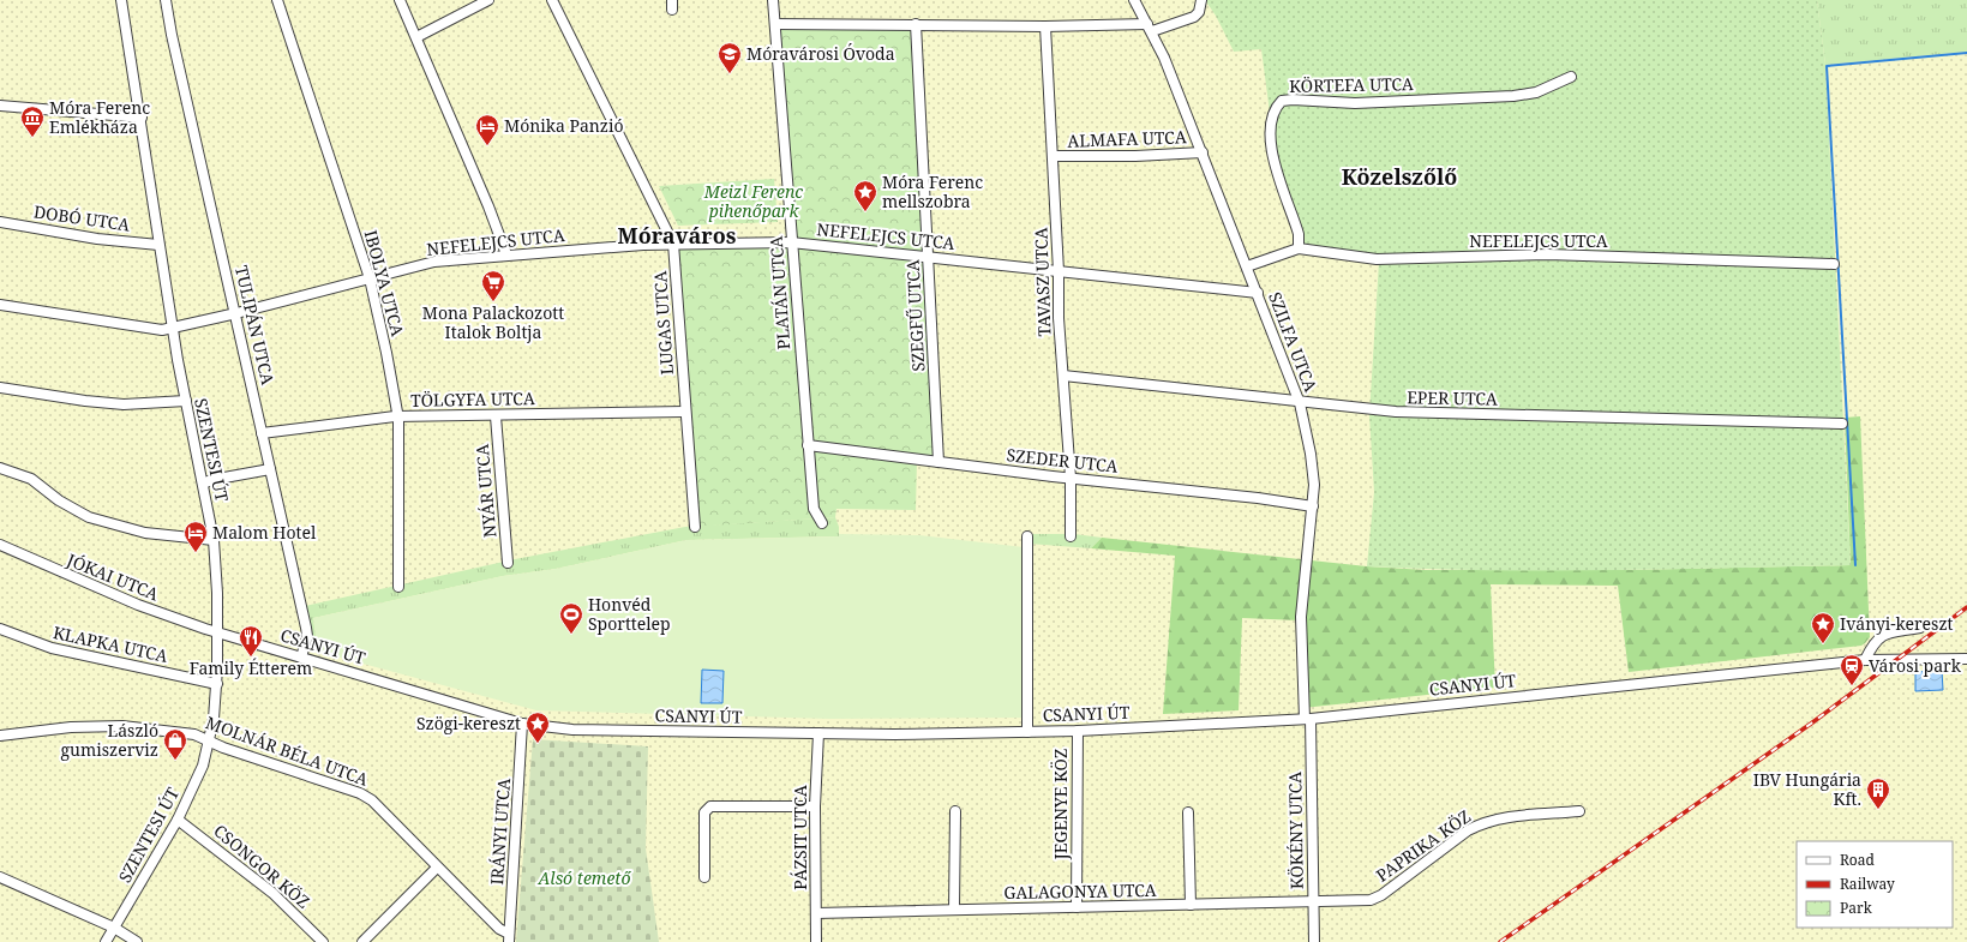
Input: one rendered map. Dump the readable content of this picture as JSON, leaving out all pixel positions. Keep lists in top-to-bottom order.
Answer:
{
  "streets": {
    "street": [
      "KÖRTEFA UTCA",
      "ALMAFA UTCA",
      "DOBÓ UTCA",
      "NEFELEJCS UTCA",
      "TAVASZ UTCA",
      "IBOLYA UTCA",
      "PLATÁN UTCA",
      "SZEGFŰ UTCA",
      "LUGAS UTCA",
      "TULIPÁN UTCA",
      "SZILFA UTCA",
      "EPER UTCA",
      "TÖLGYFA UTCA",
      "SZENTESI ÚT",
      "SZEDER UTCA",
      "NYÁR UTCA",
      "JÓKAI UTCA",
      "KLAPKA UTCA",
      "CSANYI ÚT",
      "MOLNÁR BÉLA UTCA",
      "JEGENYE KÖZ",
      "KÖKÉNY UTCA",
      "IRÁNYI UTCA",
      "PÁZSIT UTCA",
      "PAPRIKA KÖZ",
      "CSONGOR KÖZ",
      "GALAGONYA UTCA"
    ]
  },
  "crossings": [
    ["KÖRTEFA UTCA", "NEFELEJCS UTCA"],
    ["ALMAFA UTCA", "TAVASZ UTCA"],
    ["ALMAFA UTCA", "SZILFA UTCA"],
    ["DOBÓ UTCA", "SZENTESI ÚT"],
    ["NEFELEJCS UTCA", "TAVASZ UTCA"],
    ["NEFELEJCS UTCA", "IBOLYA UTCA"],
    ["NEFELEJCS UTCA", "PLATÁN UTCA"],
    ["NEFELEJCS UTCA", "SZEGFŰ UTCA"],
    ["NEFELEJCS UTCA", "LUGAS UTCA"],
    ["NEFELEJCS UTCA", "TULIPÁN UTCA"],
    ["NEFELEJCS UTCA", "SZILFA UTCA"],
    ["NEFELEJCS UTCA", "SZENTESI ÚT"],
    ["TAVASZ UTCA", "EPER UTCA"],
    ["TAVASZ UTCA", "SZEDER UTCA"],
    ["IBOLYA UTCA", "TÖLGYFA UTCA"],
    ["PLATÁN UTCA", "SZEDER UTCA"],
    ["SZEGFŰ UTCA", "SZEDER UTCA"],
    ["LUGAS UTCA", "TÖLGYFA UTCA"],
    ["TULIPÁN UTCA", "TÖLGYFA UTCA"],
    ["TULIPÁN UTCA", "CSANYI ÚT"],
    ["SZILFA UTCA", "EPER UTCA"],
    ["SZILFA UTCA", "SZEDER UTCA"],
    ["SZILFA UTCA", "CSANYI ÚT"],
    ["SZILFA UTCA", "KÖKÉNY UTCA"],
    ["TÖLGYFA UTCA", "NYÁR UTCA"],
    ["SZENTESI ÚT", "JÓKAI UTCA"],
    ["SZENTESI ÚT", "KLAPKA UTCA"],
    ["SZENTESI ÚT", "CSANYI ÚT"],
    ["SZENTESI ÚT", "MOLNÁR BÉLA UTCA"],
    ["SZENTESI ÚT", "CSONGOR KÖZ"],
    ["JÓKAI UTCA", "CSANYI ÚT"],
    ["CSANYI ÚT", "JEGENYE KÖZ"],
    ["CSANYI ÚT", "KÖKÉNY UTCA"],
    ["CSANYI ÚT", "IRÁNYI UTCA"],
    ["CSANYI ÚT", "PÁZSIT UTCA"],
    ["MOLNÁR BÉLA UTCA", "IRÁNYI UTCA"],
    ["JEGENYE KÖZ", "GALAGONYA UTCA"],
    ["KÖKÉNY UTCA", "GALAGONYA UTCA"],
    ["PÁZSIT UTCA", "GALAGONYA UTCA"],
    ["PAPRIKA KÖZ", "GALAGONYA UTCA"]
  ],
  "districts": ["Közelszőlő", "Móraváros"],
  "parks": ["Meizl Ferenc pihenőpark", "Alsó temető"],
  "places": {
    "school or university": ["Móravárosi Óvoda"],
    "museum": ["Móra Ferenc Emlékháza"],
    "hotel": ["Mónika Panzió", "Malom Hotel"],
    "place": ["Móra Ferenc mellszobra", "Iványi-kereszt", "Szögi-kereszt"],
    "supermarket": ["Mona Palackozott Italok Boltja"],
    "sports": ["Honvéd Sporttelep"],
    "restaurant": ["Family Étterem"],
    "station": ["Városi park"],
    "shop": ["László gumiszerviz"],
    "building": ["IBV Hungária Kft."]
  },
  "legend": ["Road", "Railway", "Park"]
}
